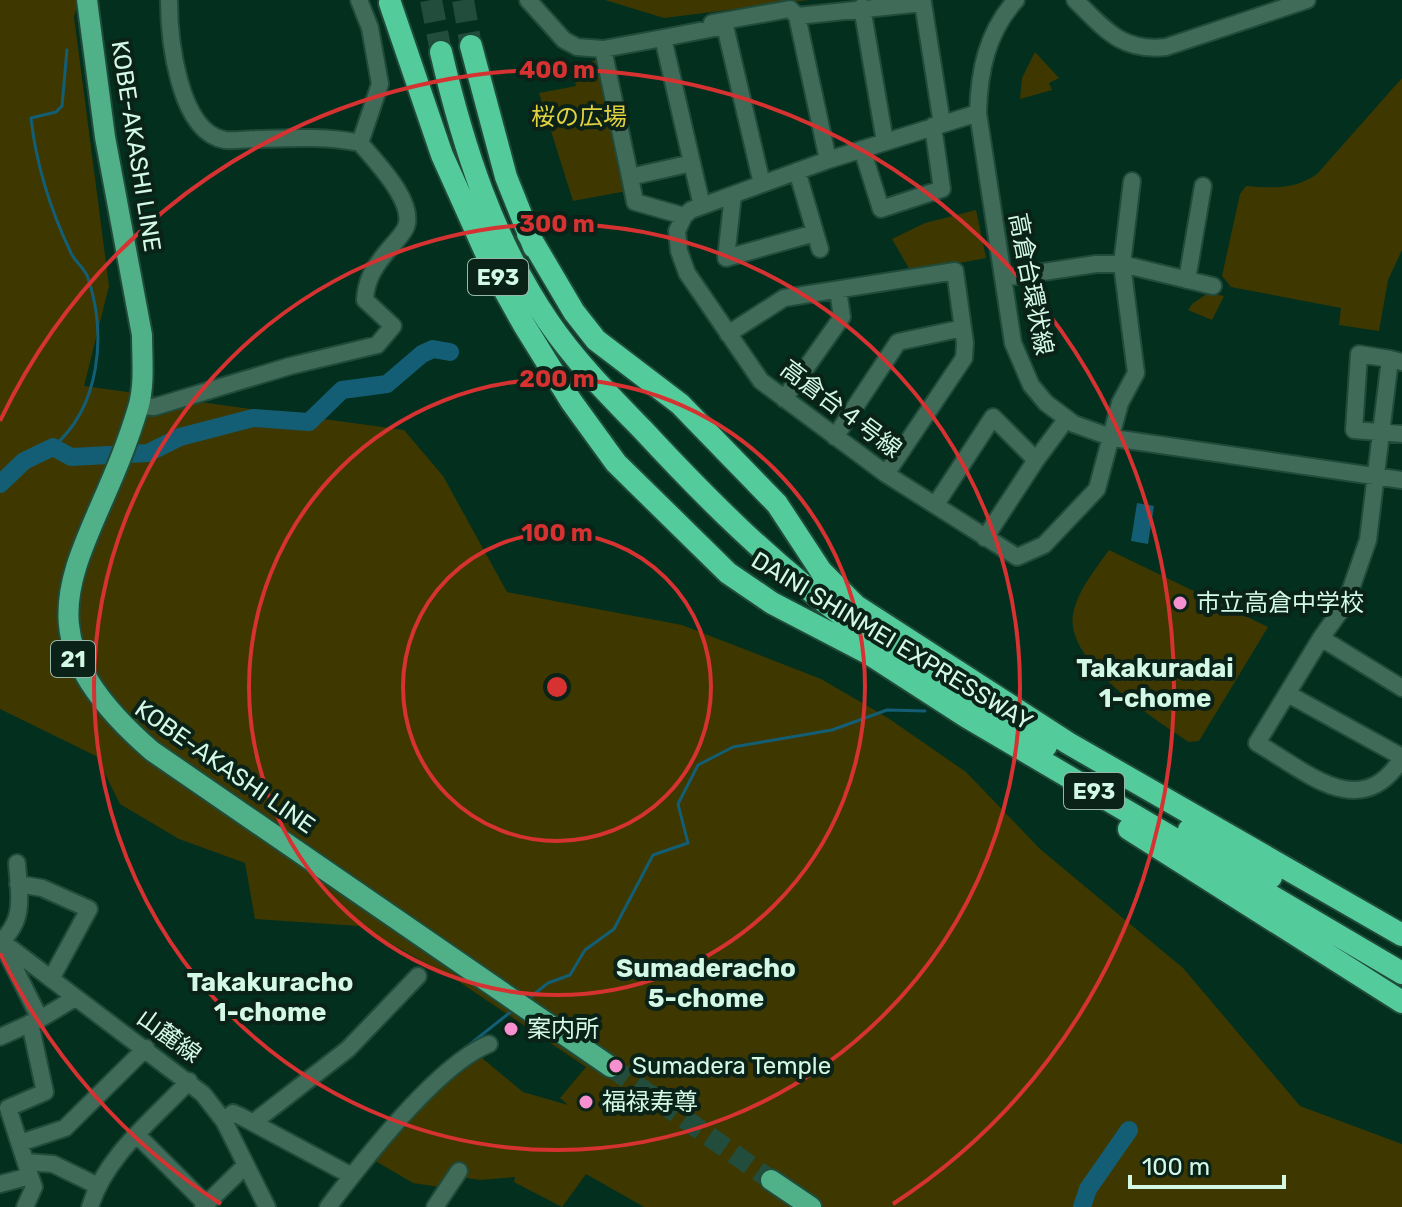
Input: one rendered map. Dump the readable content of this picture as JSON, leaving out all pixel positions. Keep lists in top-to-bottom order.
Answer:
{
  "streets": {
    "highway": ["E93", "DAINI SHINMEI EXPRESSWAY"],
    "main road": ["KOBE-AKASHI LINE", "21"],
    "street": ["高倉台環状線", "高倉台４号線", "山麓線"]
  },
  "crossings": [
    ["高倉台環状線", "高倉台４号線"]
  ],
  "districts": ["Takakuradai 1-chome", "Sumaderacho 5-chome", "Takakuracho 1-chome"],
  "parks": ["桜の広場"],
  "places": [
    "市立高倉中学校",
    "案内所",
    "Sumadera Temple",
    "福禄寿尊"
  ],
  "scale_bar": "100 m",
  "rings": [
    "400 m",
    "300 m",
    "200 m",
    "100 m"
  ]
}
